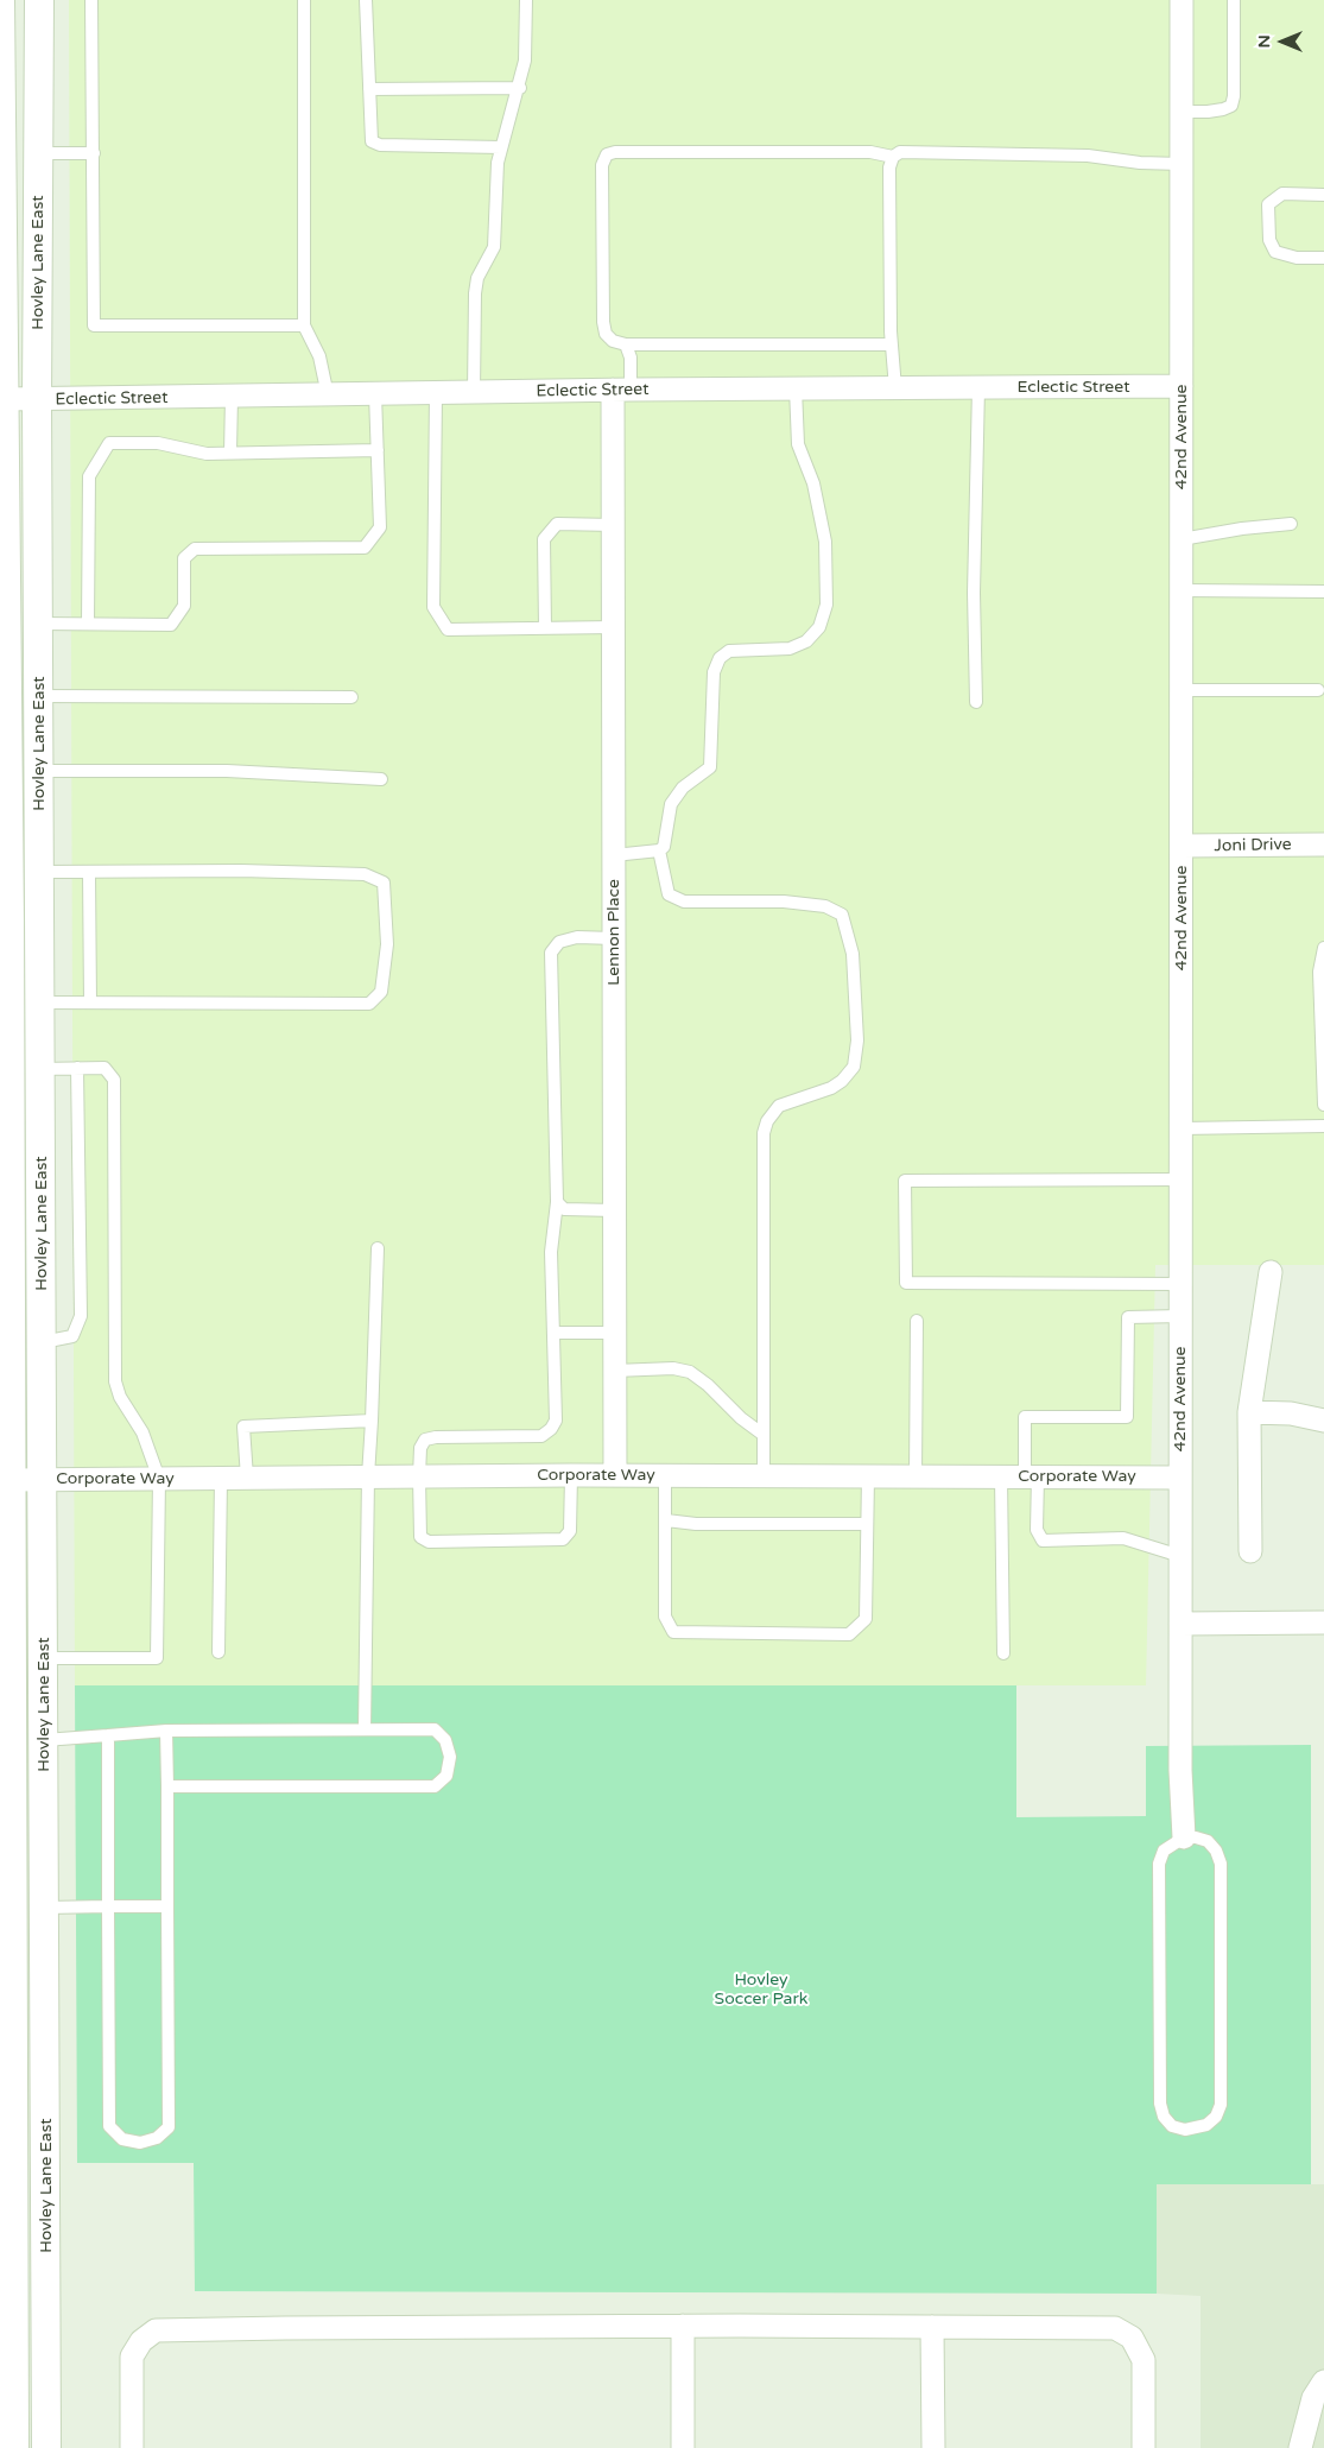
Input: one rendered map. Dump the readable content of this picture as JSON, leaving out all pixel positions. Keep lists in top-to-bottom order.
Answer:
{
  "streets": {
    "street": [
      "Hovley Lane East",
      "Eclectic Street",
      "42nd Avenue",
      "Joni Drive",
      "Lennon Place",
      "Corporate Way"
    ]
  },
  "crossings": [
    ["Hovley Lane East", "Eclectic Street"],
    ["Hovley Lane East", "Corporate Way"],
    ["Eclectic Street", "42nd Avenue"],
    ["Eclectic Street", "Lennon Place"],
    ["42nd Avenue", "Joni Drive"],
    ["42nd Avenue", "Corporate Way"],
    ["Lennon Place", "Corporate Way"]
  ],
  "parks": ["Hovley Soccer Park"],
  "north": "left"
}
